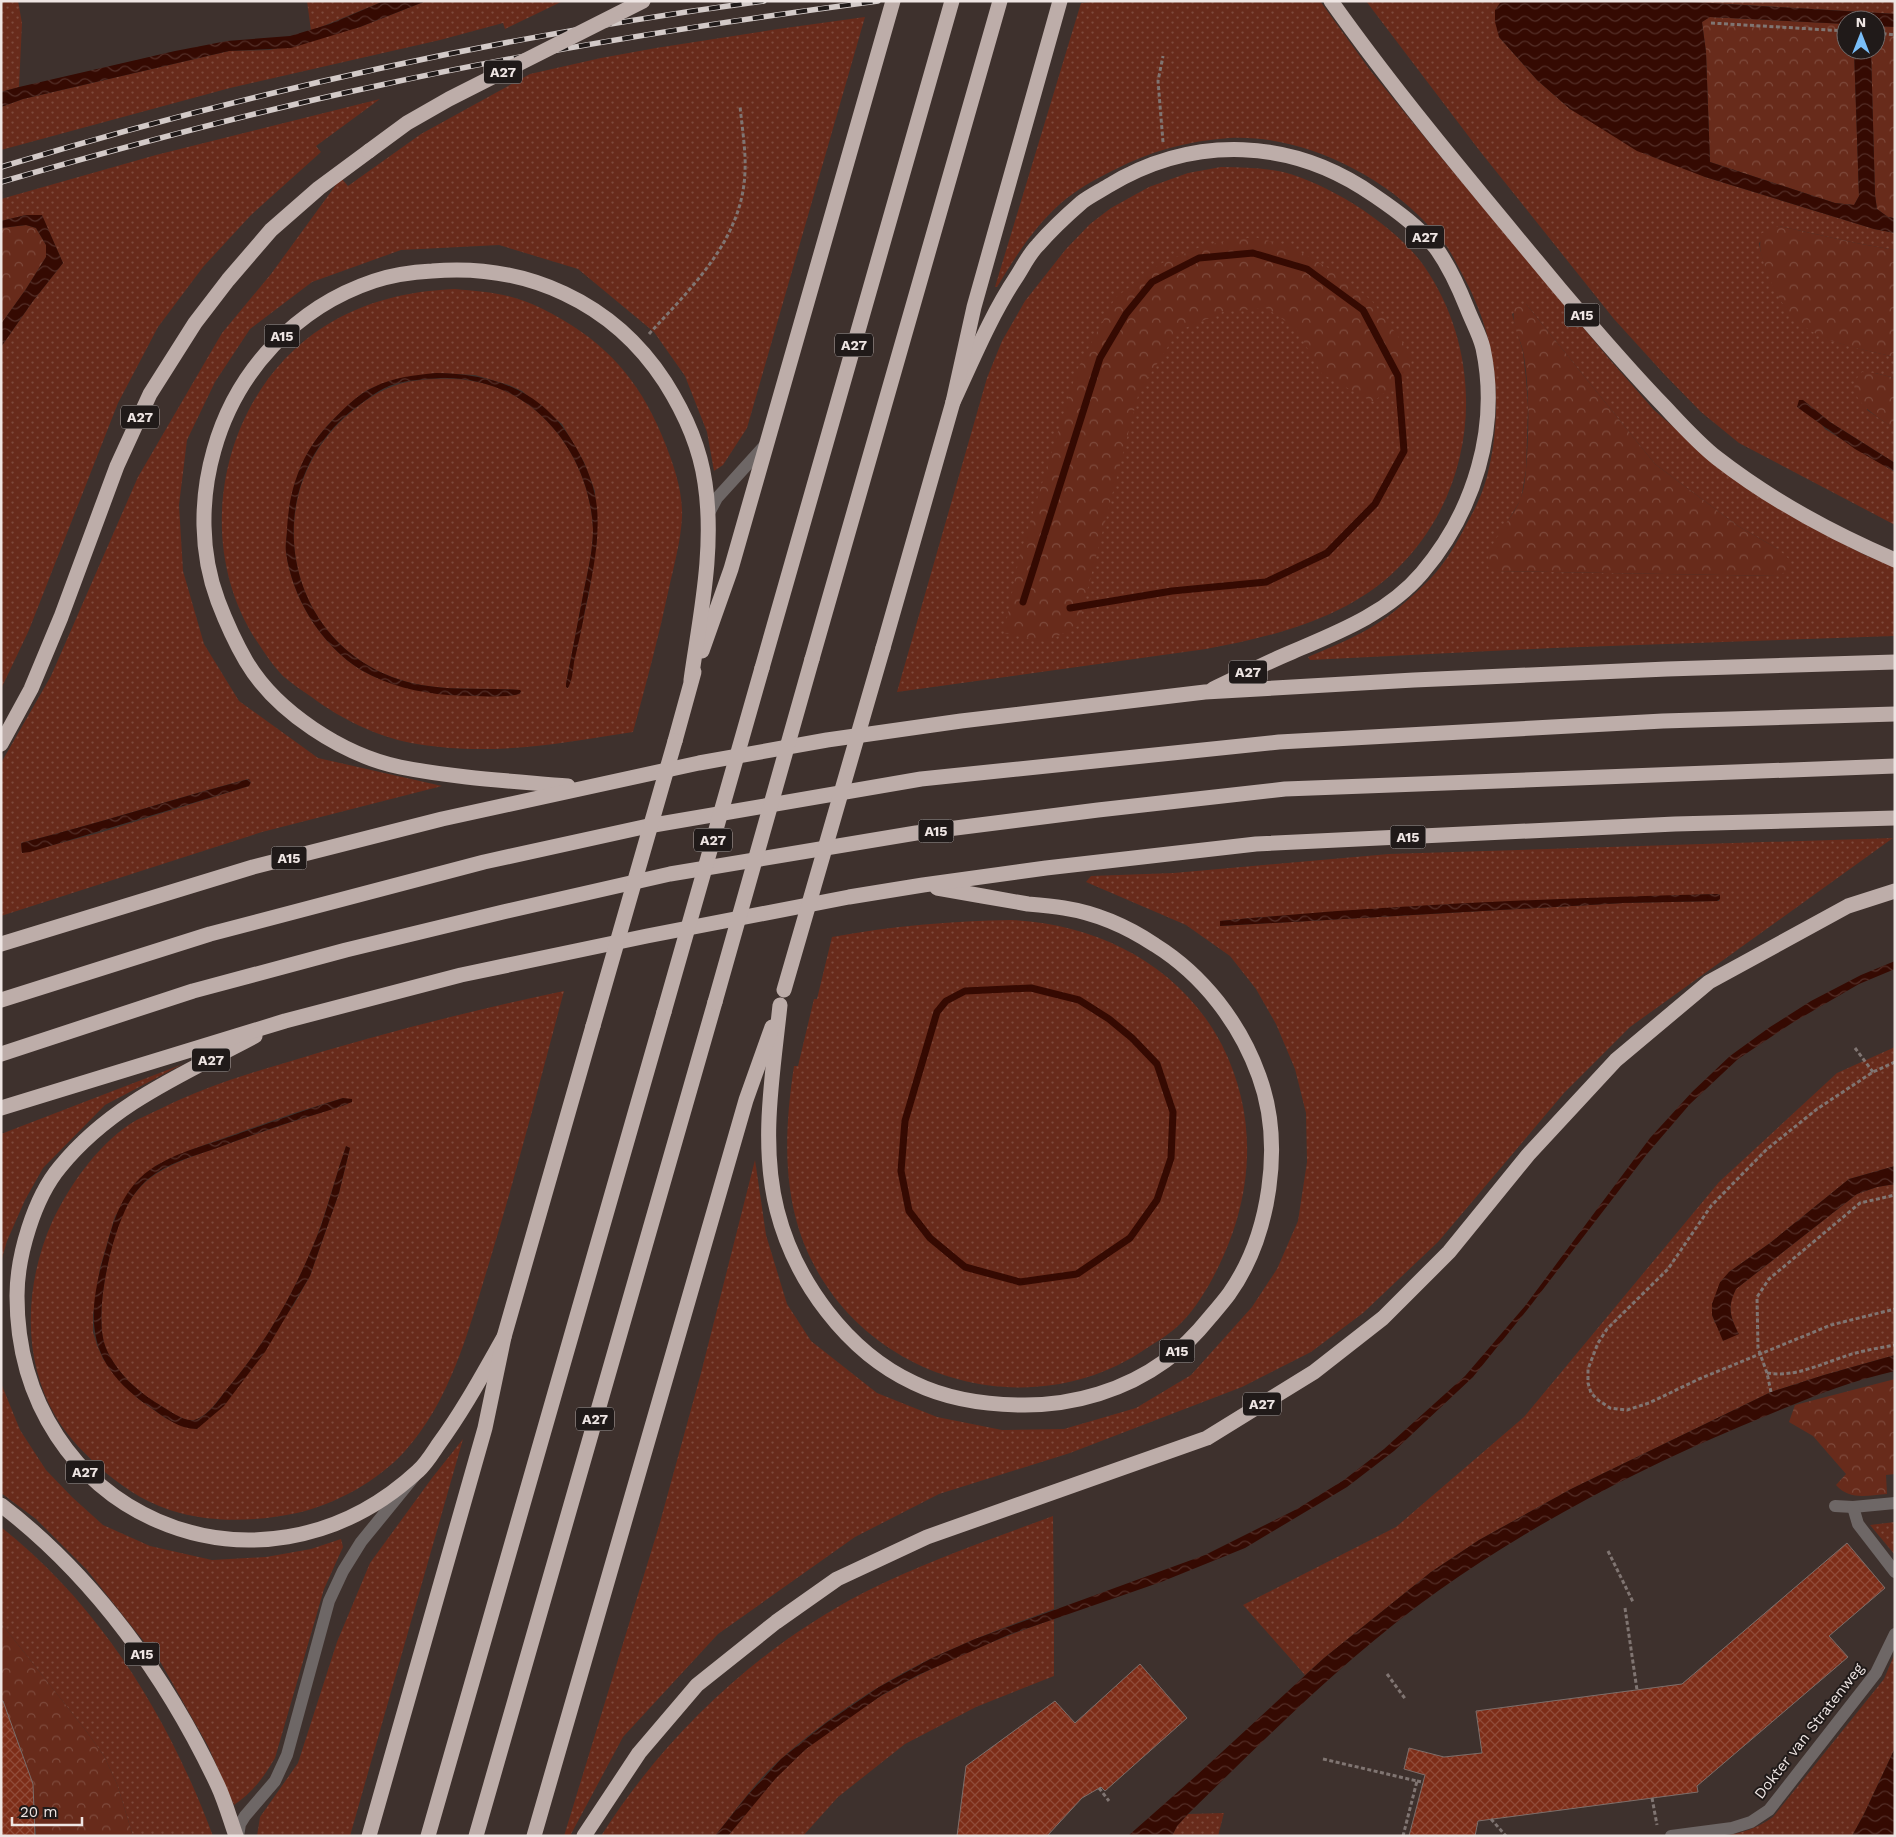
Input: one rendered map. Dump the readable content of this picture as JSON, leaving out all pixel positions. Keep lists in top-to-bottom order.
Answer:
{
  "streets": {
    "highway": ["A27", "A15"],
    "street": ["Dokter van Stratenweg"]
  },
  "crossings": [
    ["A27", "A15"]
  ],
  "scale_bar": "20 m",
  "north": "top"
}
